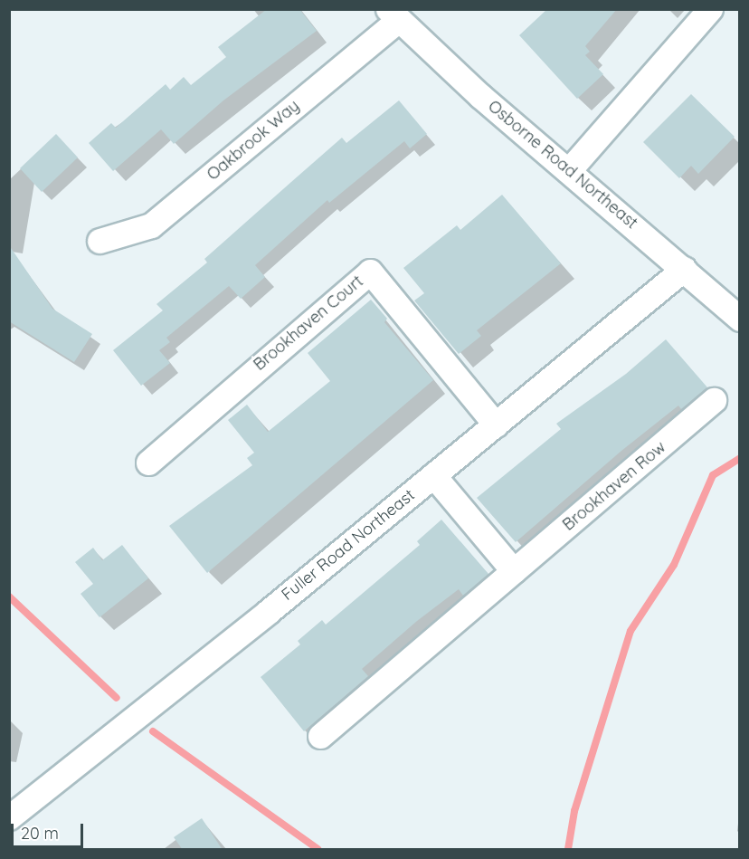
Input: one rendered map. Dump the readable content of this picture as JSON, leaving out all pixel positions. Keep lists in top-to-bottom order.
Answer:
{
  "streets": {
    "street": [
      "Oakbrook Way",
      "Osborne Road Northeast",
      "Brookhaven Court",
      "Brookhaven Row",
      "Fuller Road Northeast"
    ]
  },
  "crossings": [
    ["Oakbrook Way", "Osborne Road Northeast"],
    ["Osborne Road Northeast", "Fuller Road Northeast"],
    ["Brookhaven Court", "Fuller Road Northeast"]
  ],
  "scale_bar": "20 m"
}
